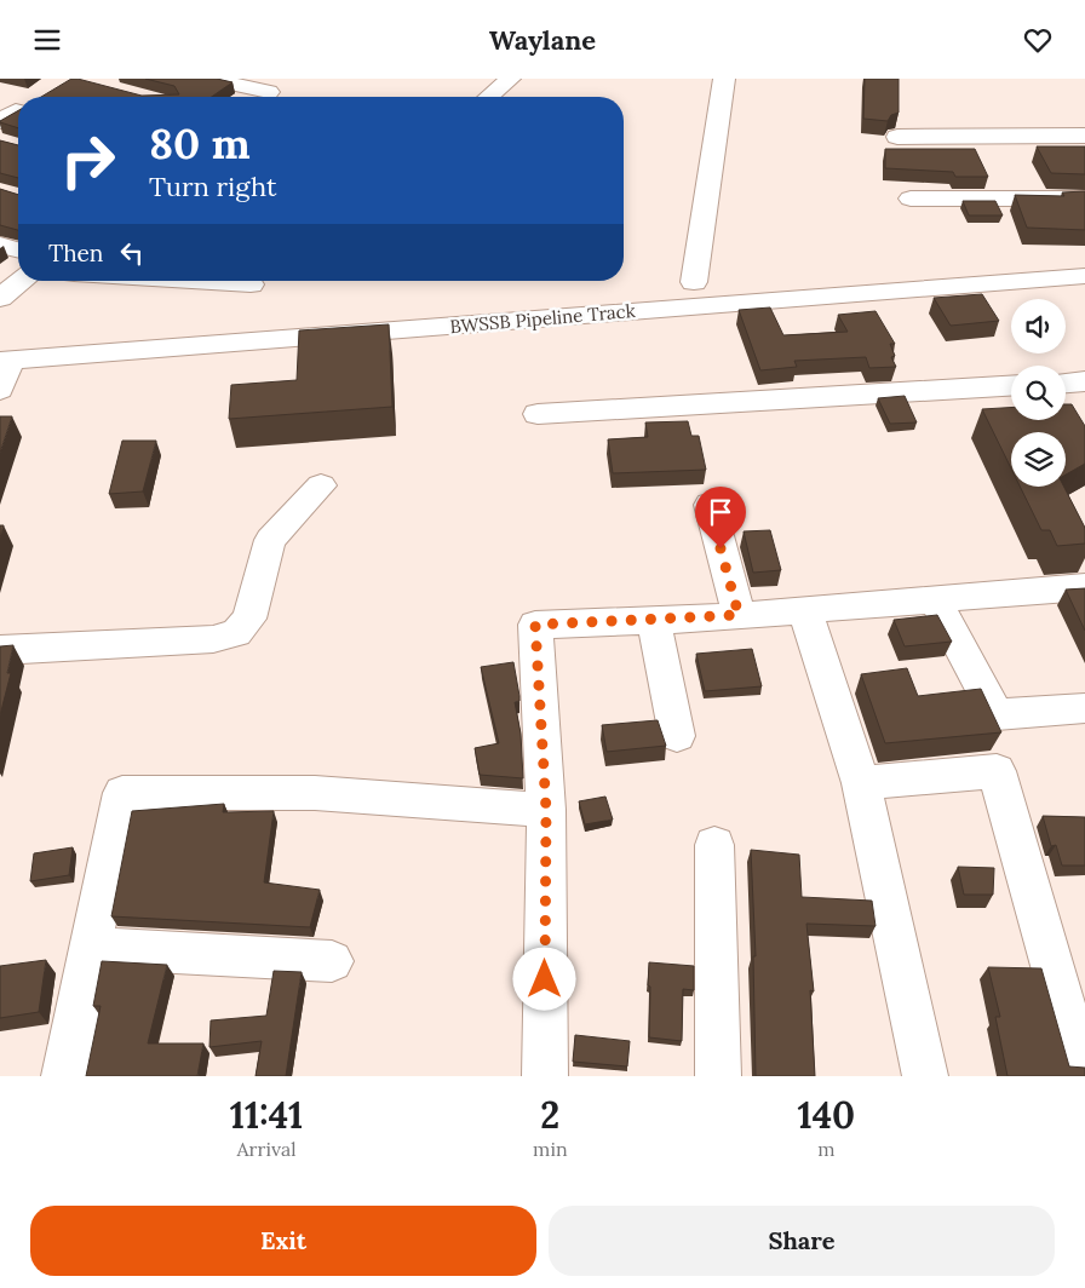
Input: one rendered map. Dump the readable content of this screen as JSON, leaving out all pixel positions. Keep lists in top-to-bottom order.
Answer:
{
  "streets": {
    "street": ["BWSSB Pipeline Track"]
  },
  "page": {
    "header": "Waylane",
    "turn": ["80 m", "Turn right"],
    "then": "Then",
    "eta": [
      "11:41",
      "Arrival",
      "2",
      "min",
      "140",
      "m"
    ],
    "buttons": ["Exit", "Share"]
  }
}
